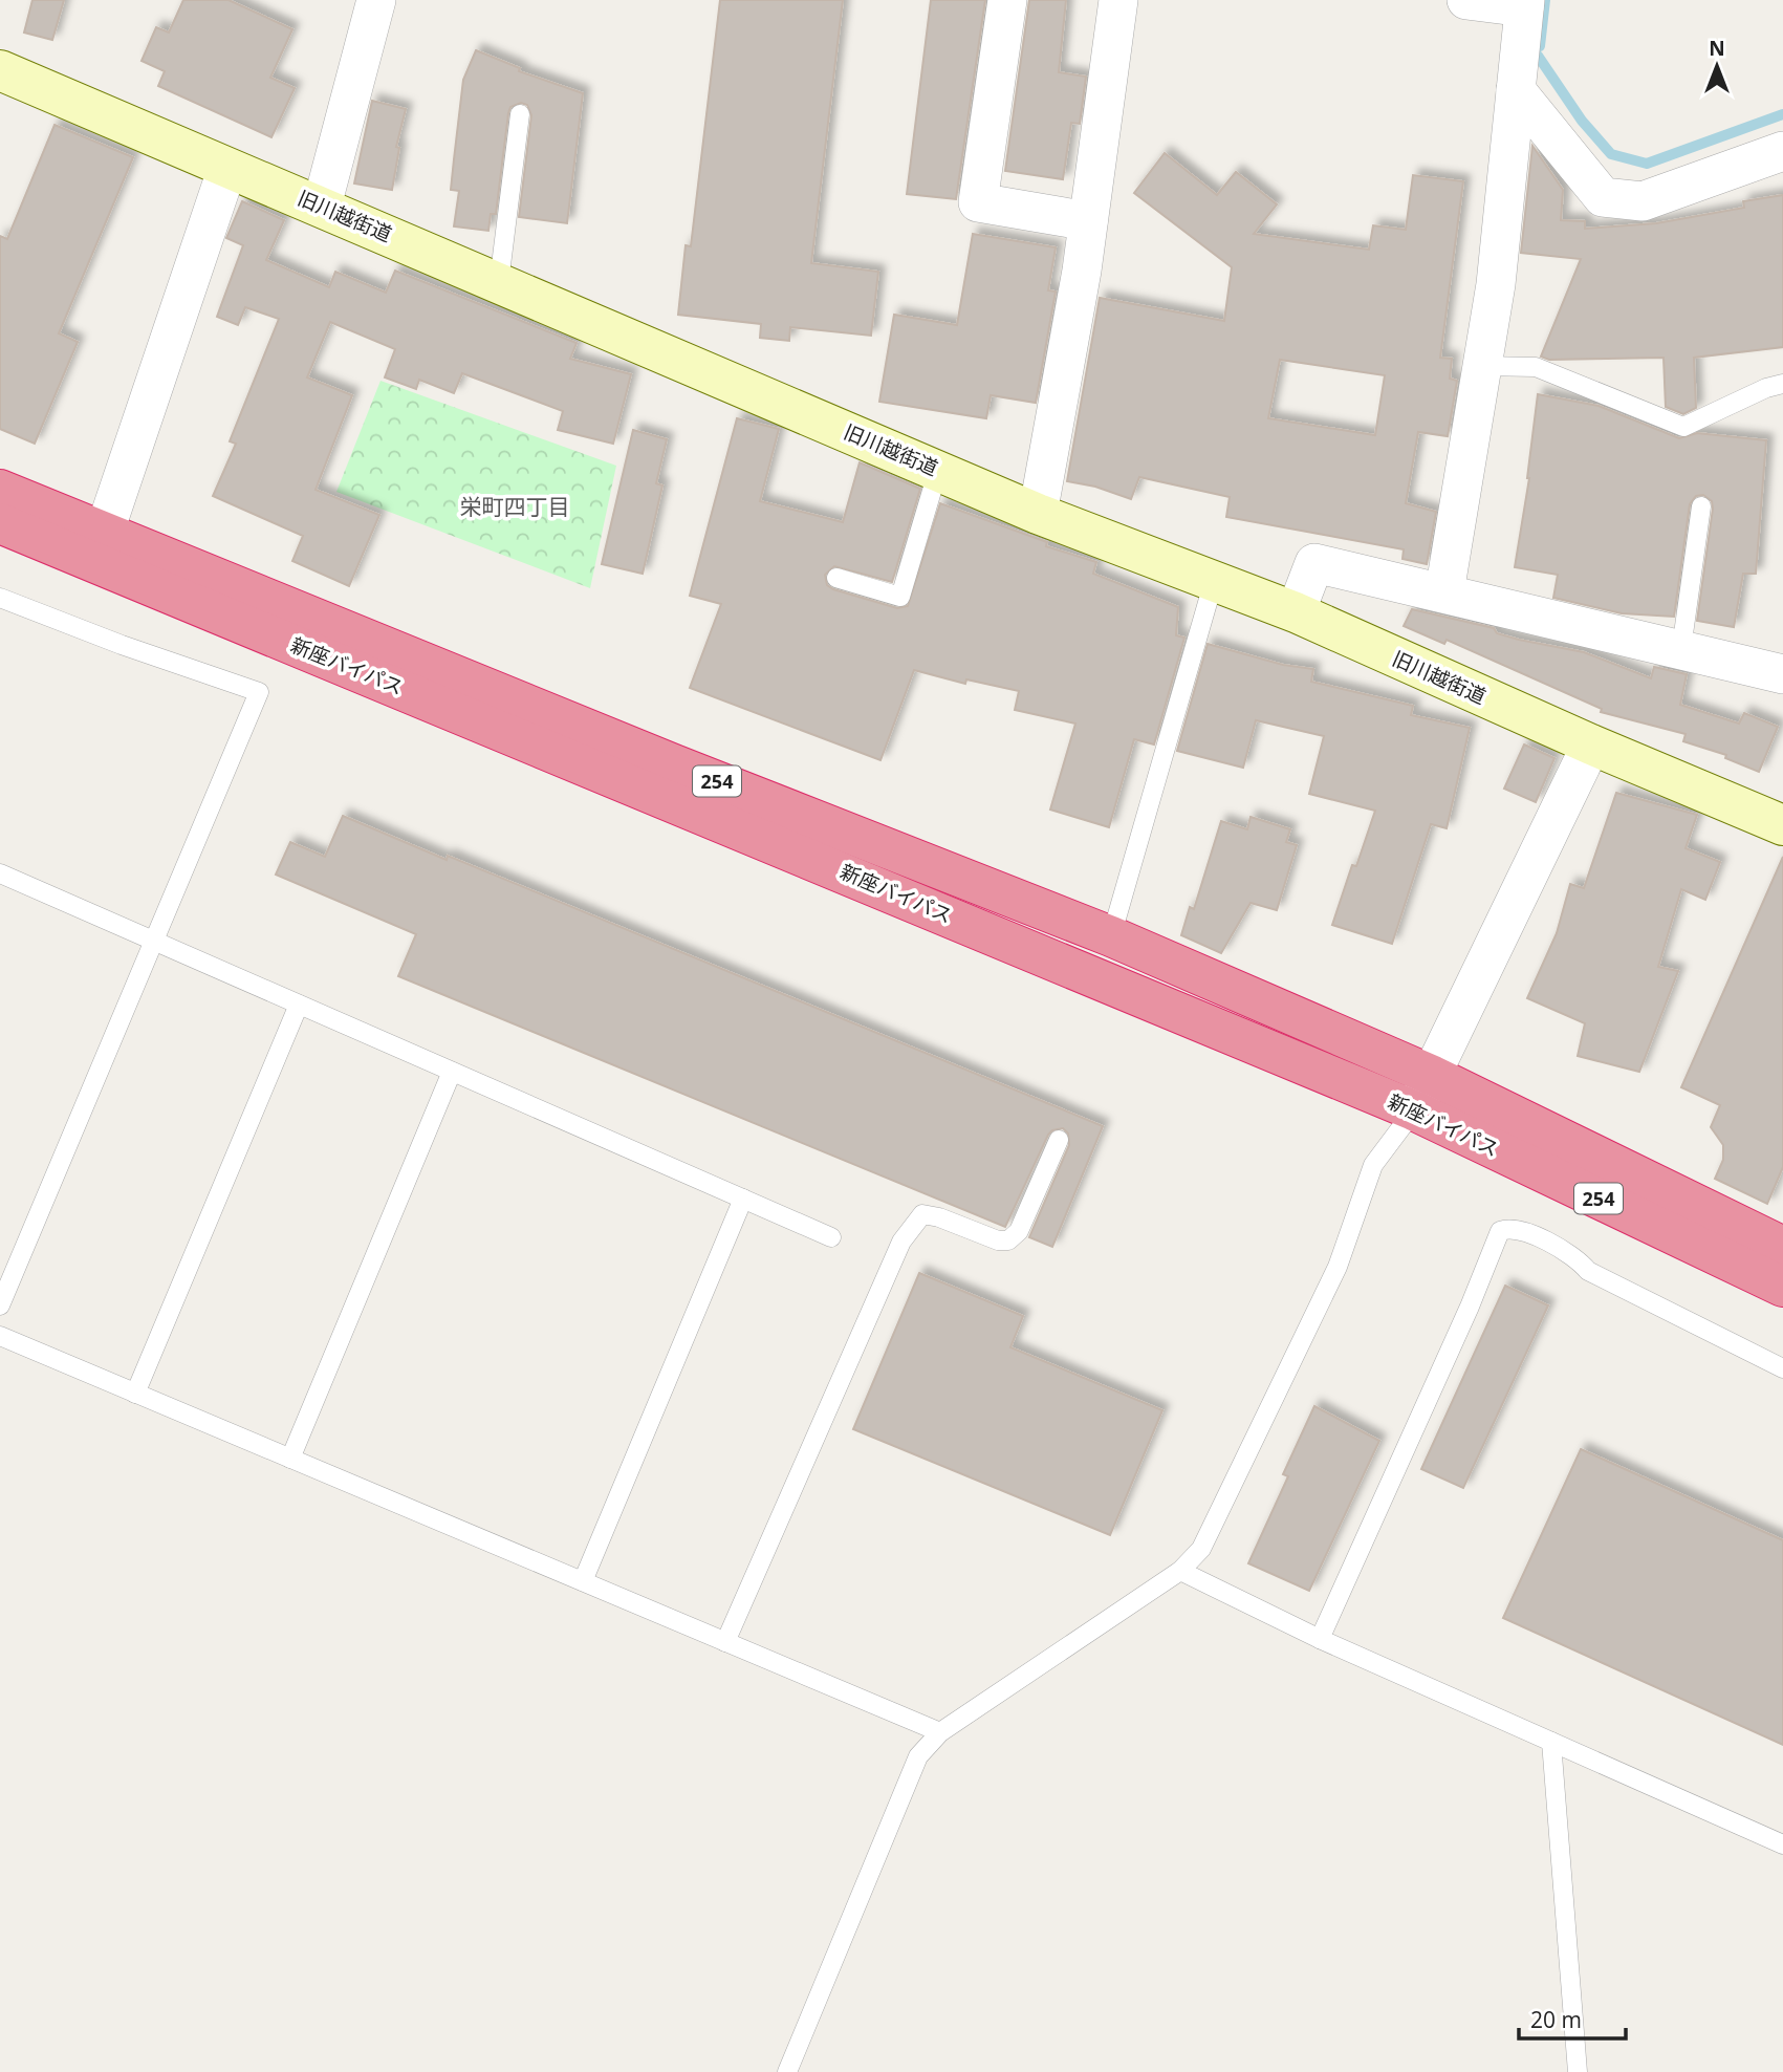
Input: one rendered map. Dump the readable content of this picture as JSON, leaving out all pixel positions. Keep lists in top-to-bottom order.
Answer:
{
  "streets": {
    "highway": ["新座バイパス", "254"],
    "main road": ["旧川越街道"]
  },
  "districts": ["栄町四丁目"],
  "scale_bar": "20 m",
  "north": "top"
}
